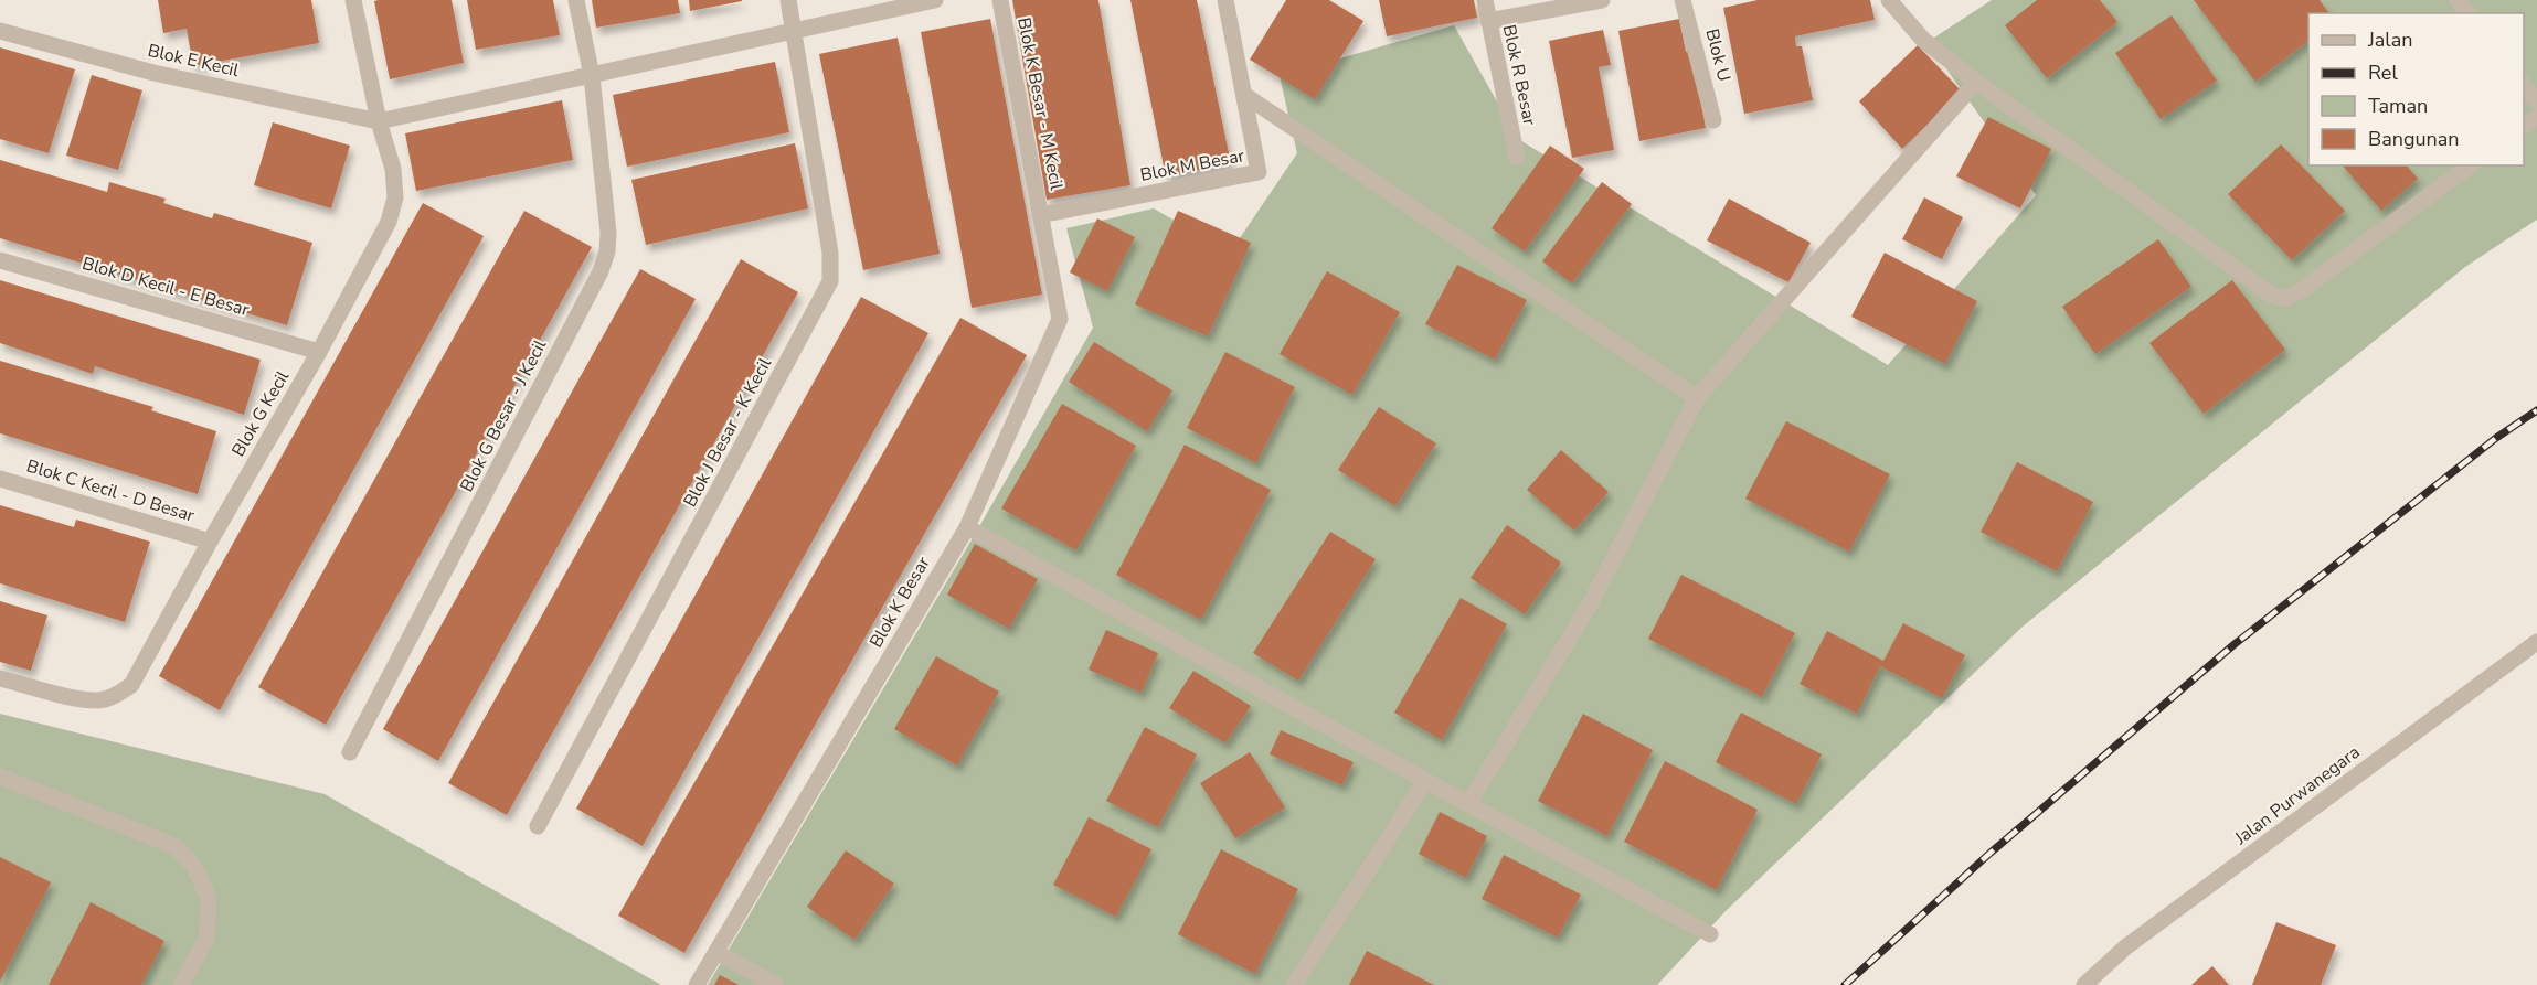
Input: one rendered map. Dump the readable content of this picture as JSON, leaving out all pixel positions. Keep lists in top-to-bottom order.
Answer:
{
  "streets": {
    "street": [
      "Blok U",
      "Blok E Kecil",
      "Blok R Besar",
      "Blok K Besar - M Kecil",
      "Blok M Besar",
      "Blok D Kecil - E Besar",
      "Blok G Kecil",
      "Blok G Besar - J Kecil",
      "Blok J Besar - K Kecil",
      "Blok C Kecil - D Besar",
      "Blok K Besar",
      "Jalan Purwanegara"
    ]
  },
  "crossings": [
    ["Blok E Kecil", "Blok G Kecil"],
    ["Blok K Besar - M Kecil", "Blok M Besar"],
    ["Blok K Besar - M Kecil", "Blok K Besar"],
    ["Blok M Besar", "Blok K Besar"],
    ["Blok D Kecil - E Besar", "Blok G Kecil"],
    ["Blok G Kecil", "Blok C Kecil - D Besar"]
  ],
  "legend": [
    "Jalan",
    "Rel",
    "Taman",
    "Bangunan"
  ]
}
